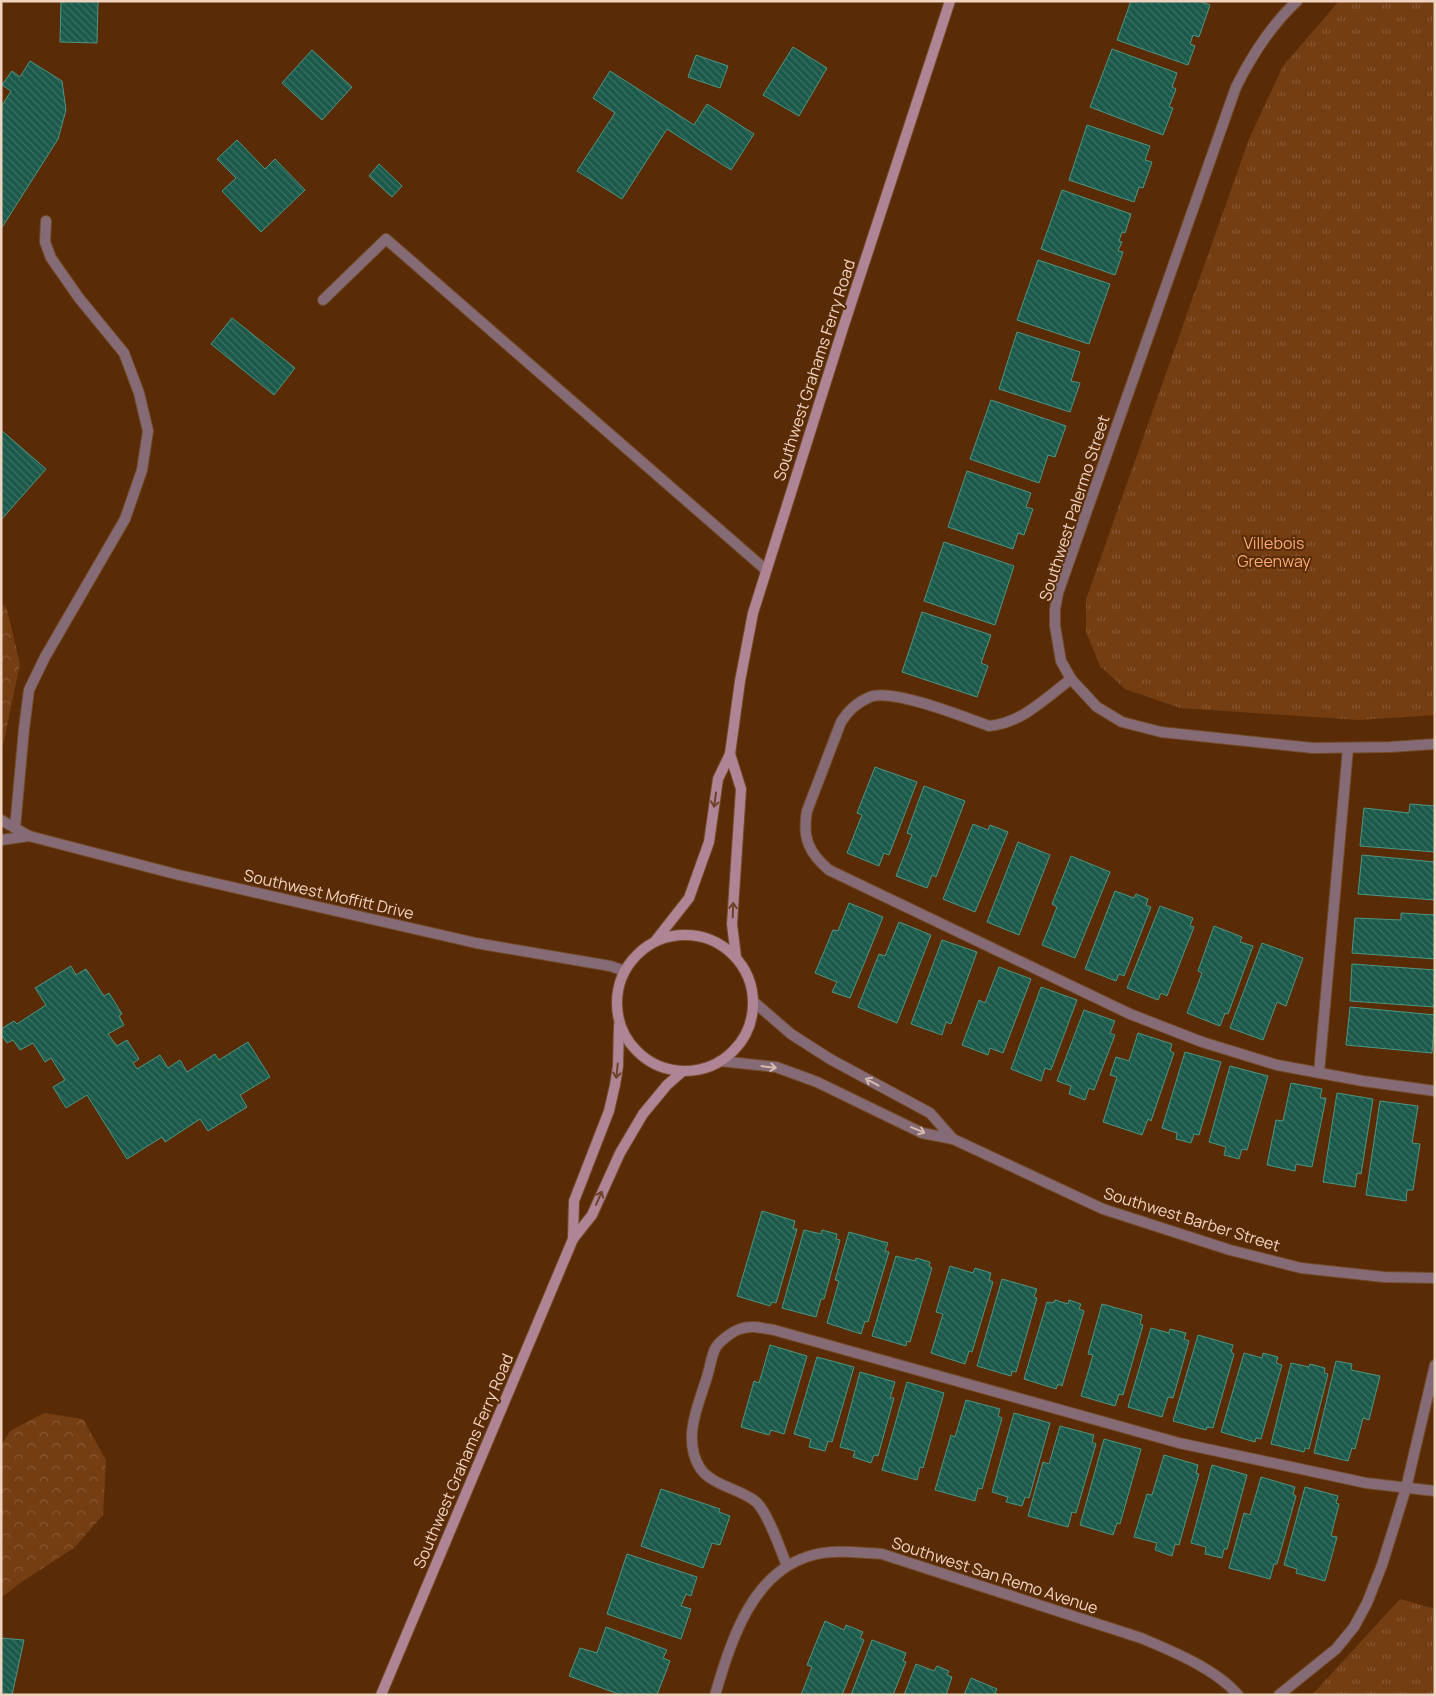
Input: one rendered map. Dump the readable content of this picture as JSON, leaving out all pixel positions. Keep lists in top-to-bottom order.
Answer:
{
  "streets": {
    "main road": ["Southwest Grahams Ferry Road"],
    "street": [
      "Southwest Palermo Street",
      "Southwest Moffitt Drive",
      "Southwest Barber Street",
      "Southwest San Remo Avenue"
    ]
  },
  "crossings": [
    ["Southwest Grahams Ferry Road", "Southwest Moffitt Drive"],
    ["Southwest Grahams Ferry Road", "Southwest Barber Street"],
    ["Southwest Moffitt Drive", "Southwest Barber Street"]
  ],
  "parks": ["Villebois Greenway"]
}
